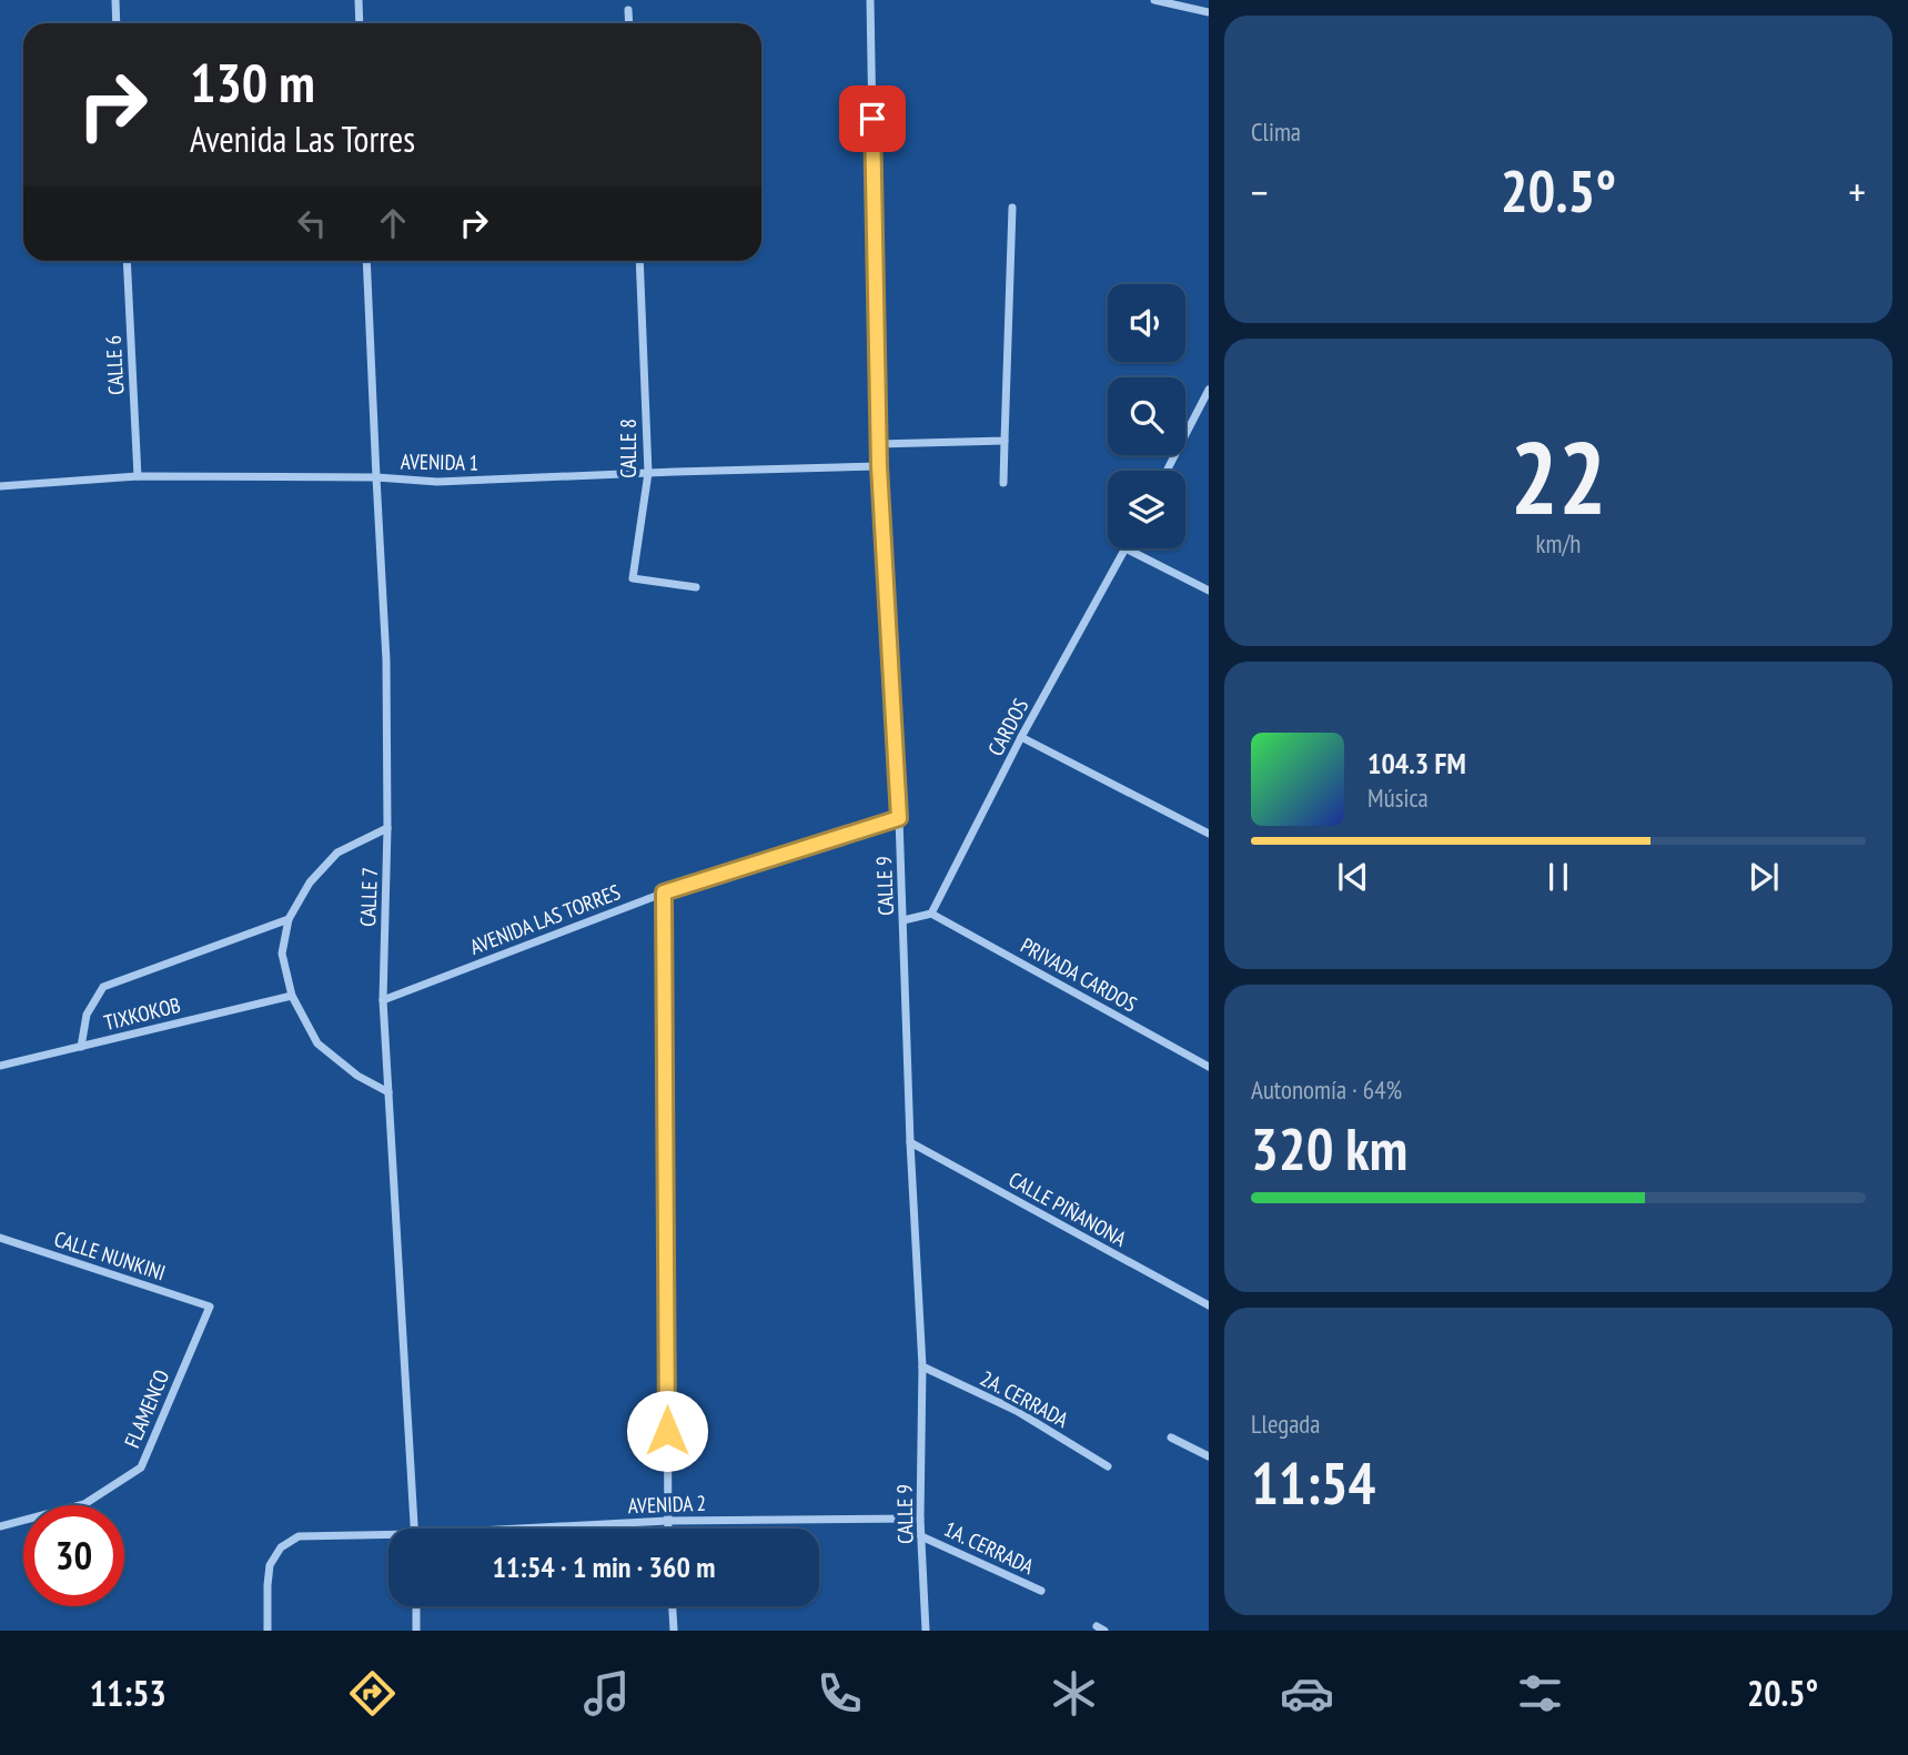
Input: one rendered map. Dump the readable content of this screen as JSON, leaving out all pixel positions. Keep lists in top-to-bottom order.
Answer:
{
  "streets": {
    "street": [
      "CALLE 6",
      "CALLE 8",
      "AVENIDA 1",
      "CARDOS",
      "CALLE 9",
      "CALLE 7",
      "AVENIDA LAS TORRES",
      "PRIVADA CARDOS",
      "TIXKOKOB",
      "CALLE PIÑANONA",
      "CALLE NUNKINI",
      "2A. CERRADA",
      "FLAMENCO",
      "AVENIDA 2",
      "1A. CERRADA"
    ]
  },
  "crossings": [
    ["CALLE 6", "AVENIDA 1"],
    ["CALLE 8", "AVENIDA 1"],
    ["AVENIDA 1", "CALLE 9"],
    ["AVENIDA 1", "CALLE 7"],
    ["CARDOS", "PRIVADA CARDOS"],
    ["CALLE 9", "AVENIDA LAS TORRES"],
    ["CALLE 9", "CALLE PIÑANONA"],
    ["CALLE 9", "2A. CERRADA"],
    ["CALLE 9", "AVENIDA 2"],
    ["CALLE 9", "1A. CERRADA"],
    ["CALLE 7", "AVENIDA LAS TORRES"],
    ["CALLE NUNKINI", "FLAMENCO"]
  ],
  "page": {
    "tile": [
      "Clima",
      ["22", "km/h"],
      ["Autonomía · 64%", "320 km"],
      ["Llegada", "11:54"]
    ],
    "turn": ["130 m", "Avenida Las Torres"],
    "heat": ["−", "20.5°", "+"],
    "song": ["104.3 FM", "Música"],
    "limit": "30",
    "trip": "11:54 · 1 min · 360 m",
    "tabs": ["11:53", "20.5°"]
  }
}
